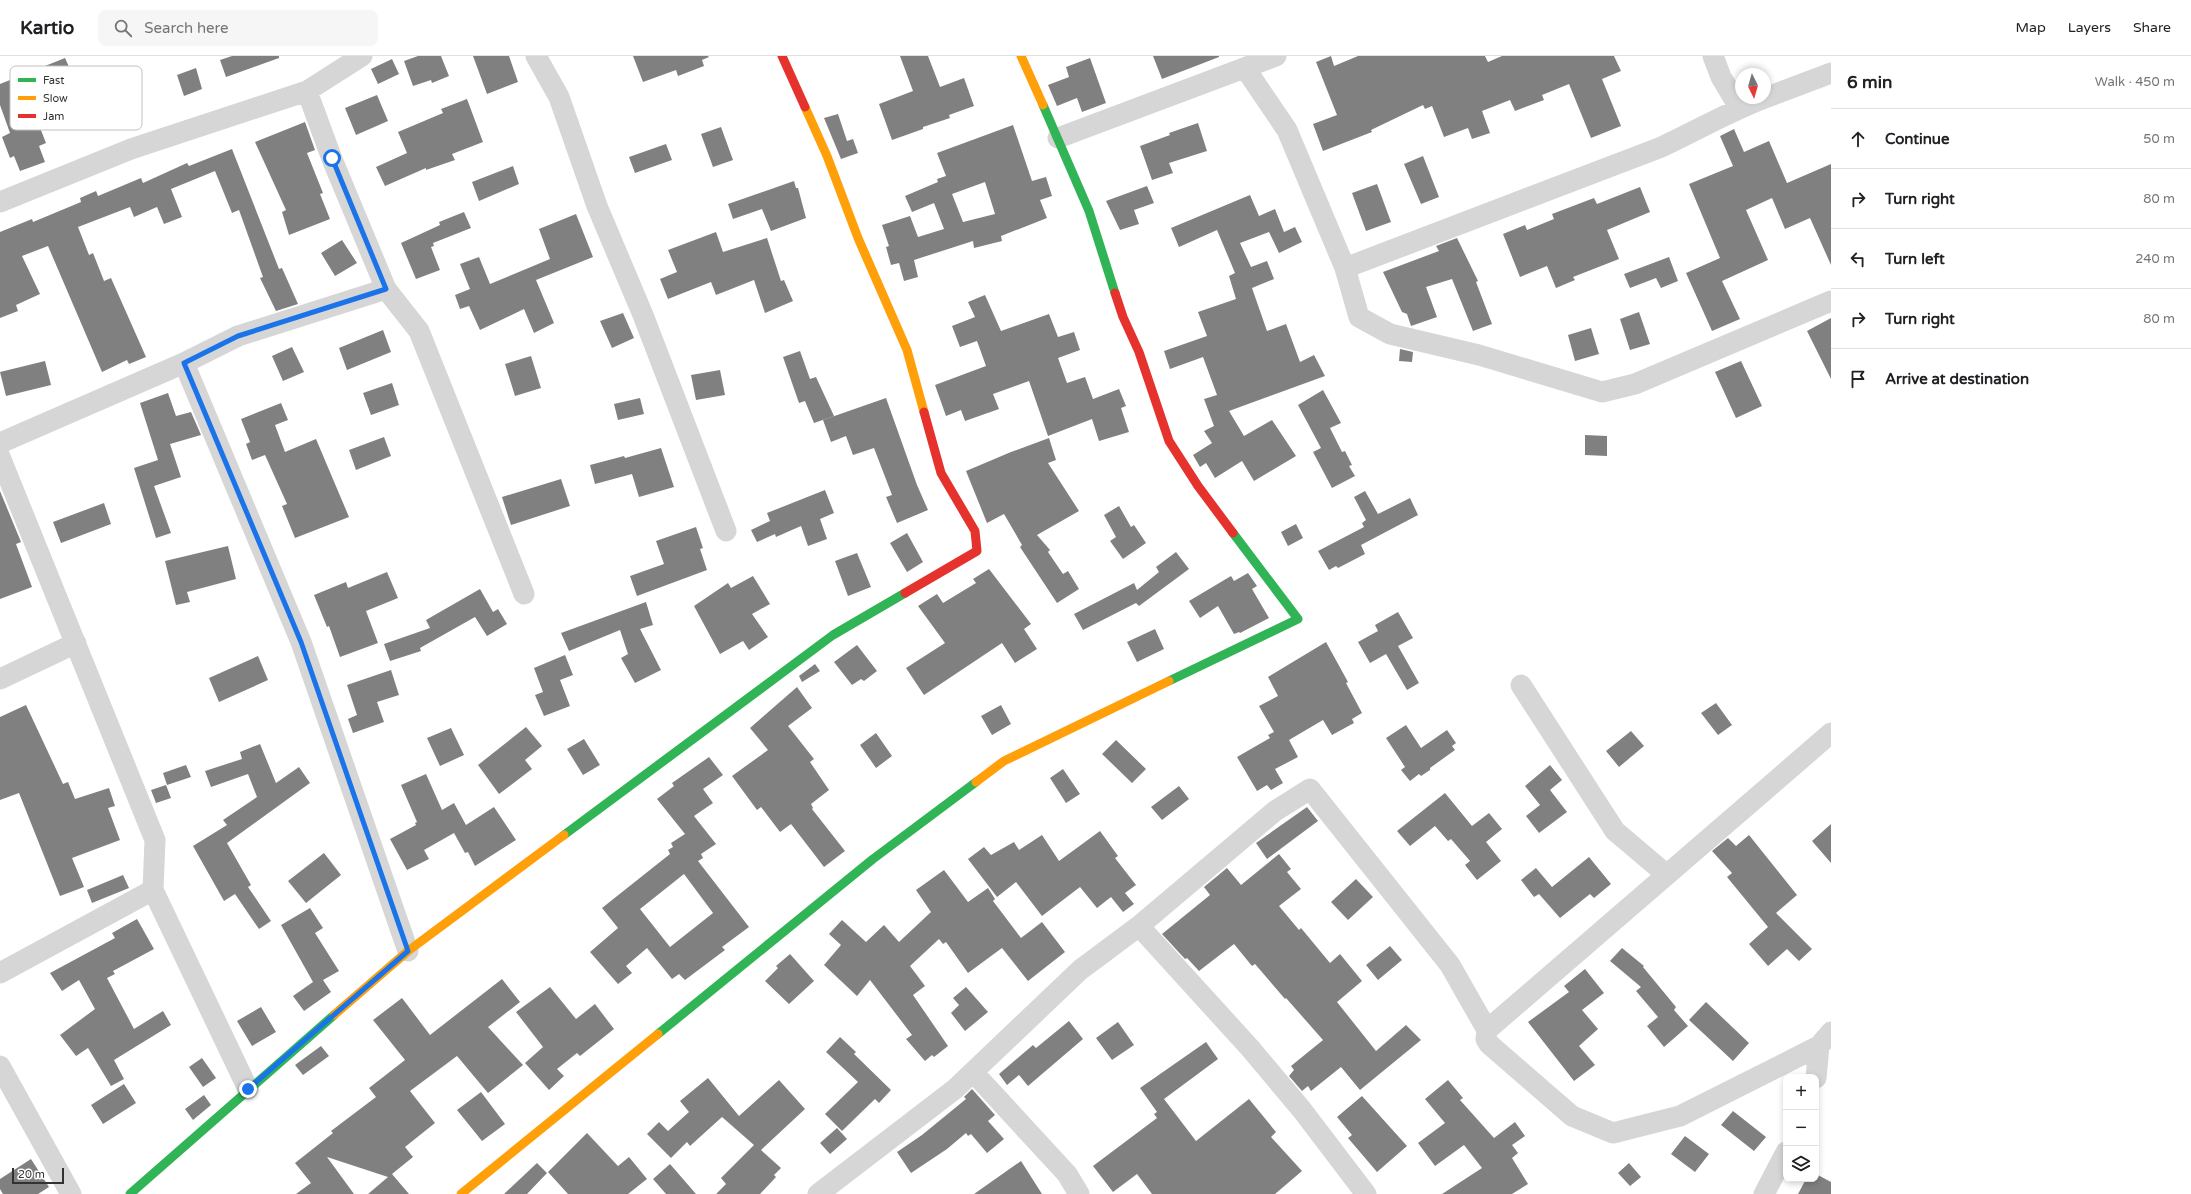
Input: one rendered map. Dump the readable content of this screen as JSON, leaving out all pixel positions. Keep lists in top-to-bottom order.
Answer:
{
  "legend": ["Fast", "Slow", "Jam"],
  "scale_bar": "20 m",
  "north": "bottom",
  "page": {
    "header": "Kartio",
    "search": "Search here",
    "nav": ["Map", "Layers", "Share"],
    "heading": ["6 min", "Walk · 450 m"],
    "list": [
      ["Continue", "50 m"],
      ["Turn right", "80 m"],
      ["Turn left", "240 m"],
      ["Turn right", "80 m"],
      "Arrive at destination"
    ],
    "map_buttons": ["+", "−"],
    "scale": "20 m"
  }
}
